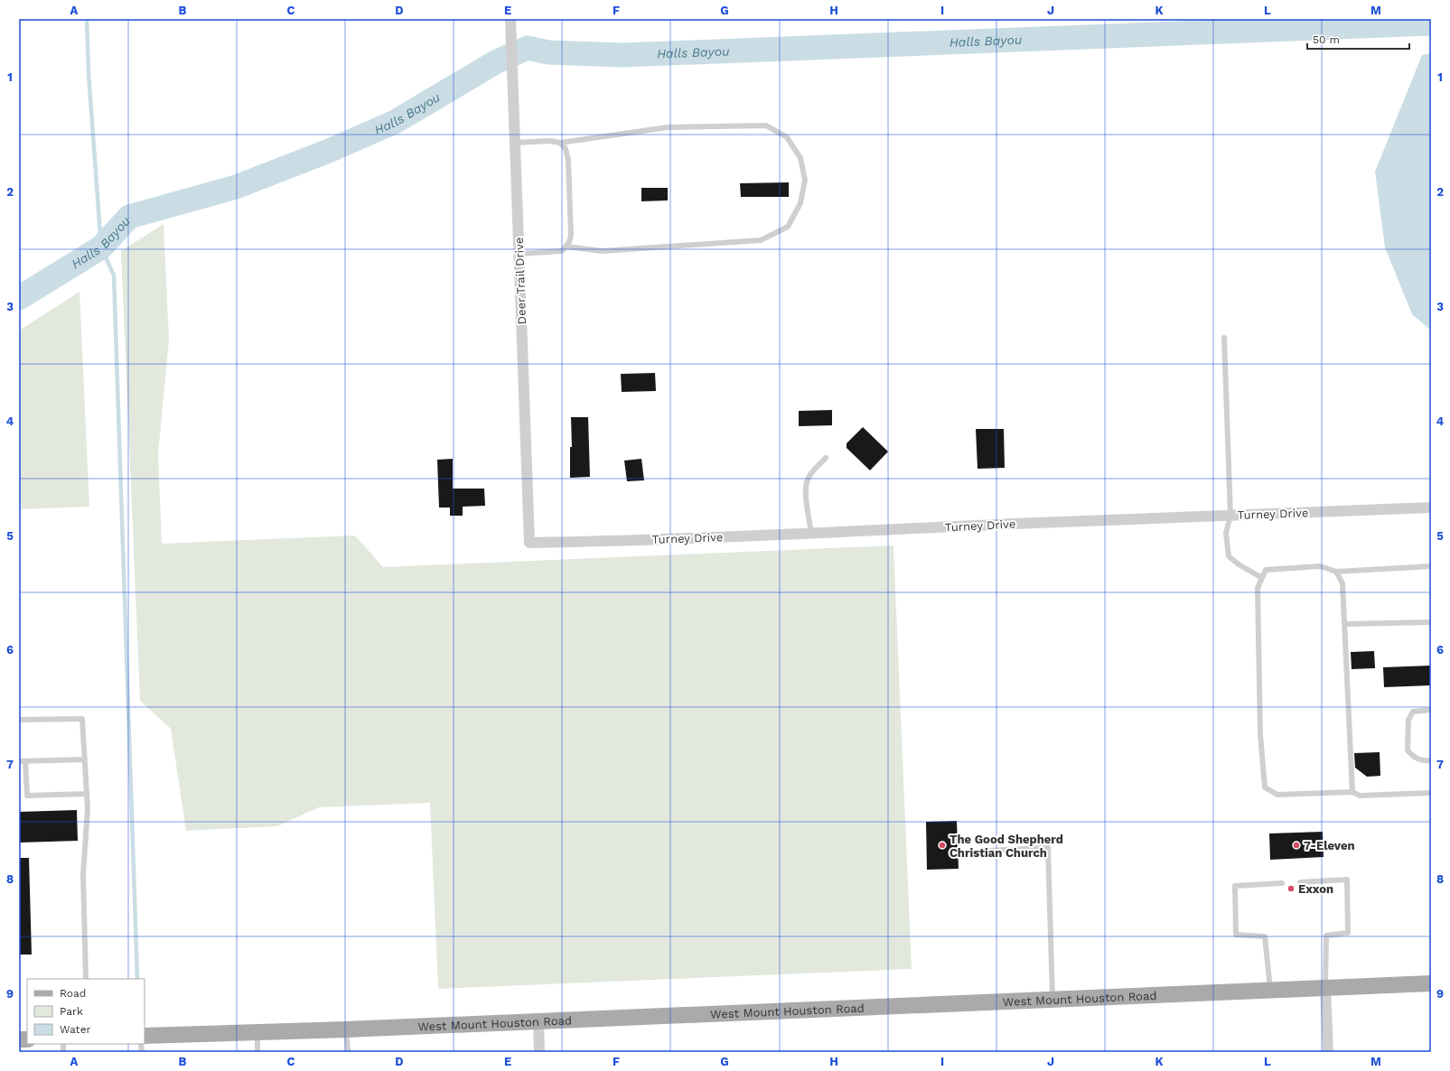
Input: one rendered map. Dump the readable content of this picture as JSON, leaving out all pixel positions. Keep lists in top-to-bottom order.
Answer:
{
  "streets": {
    "main road": ["West Mount Houston Road"],
    "street": ["Deer Trail Drive", "Turney Drive"]
  },
  "crossings": [
    ["Deer Trail Drive", "Turney Drive"]
  ],
  "water": ["Halls Bayou"],
  "places": ["The Good Shepherd Christian Church", "7-Eleven", "Exxon"],
  "legend": ["Road", "Park", "Water"],
  "scale_bar": "50 m",
  "grid": {
    "columns": [
      "A",
      "B",
      "C",
      "D",
      "E",
      "F",
      "G",
      "H",
      "I",
      "J",
      "K",
      "L",
      "M"
    ],
    "rows": [
      "1",
      "2",
      "3",
      "4",
      "5",
      "6",
      "7",
      "8",
      "9"
    ]
  }
}
